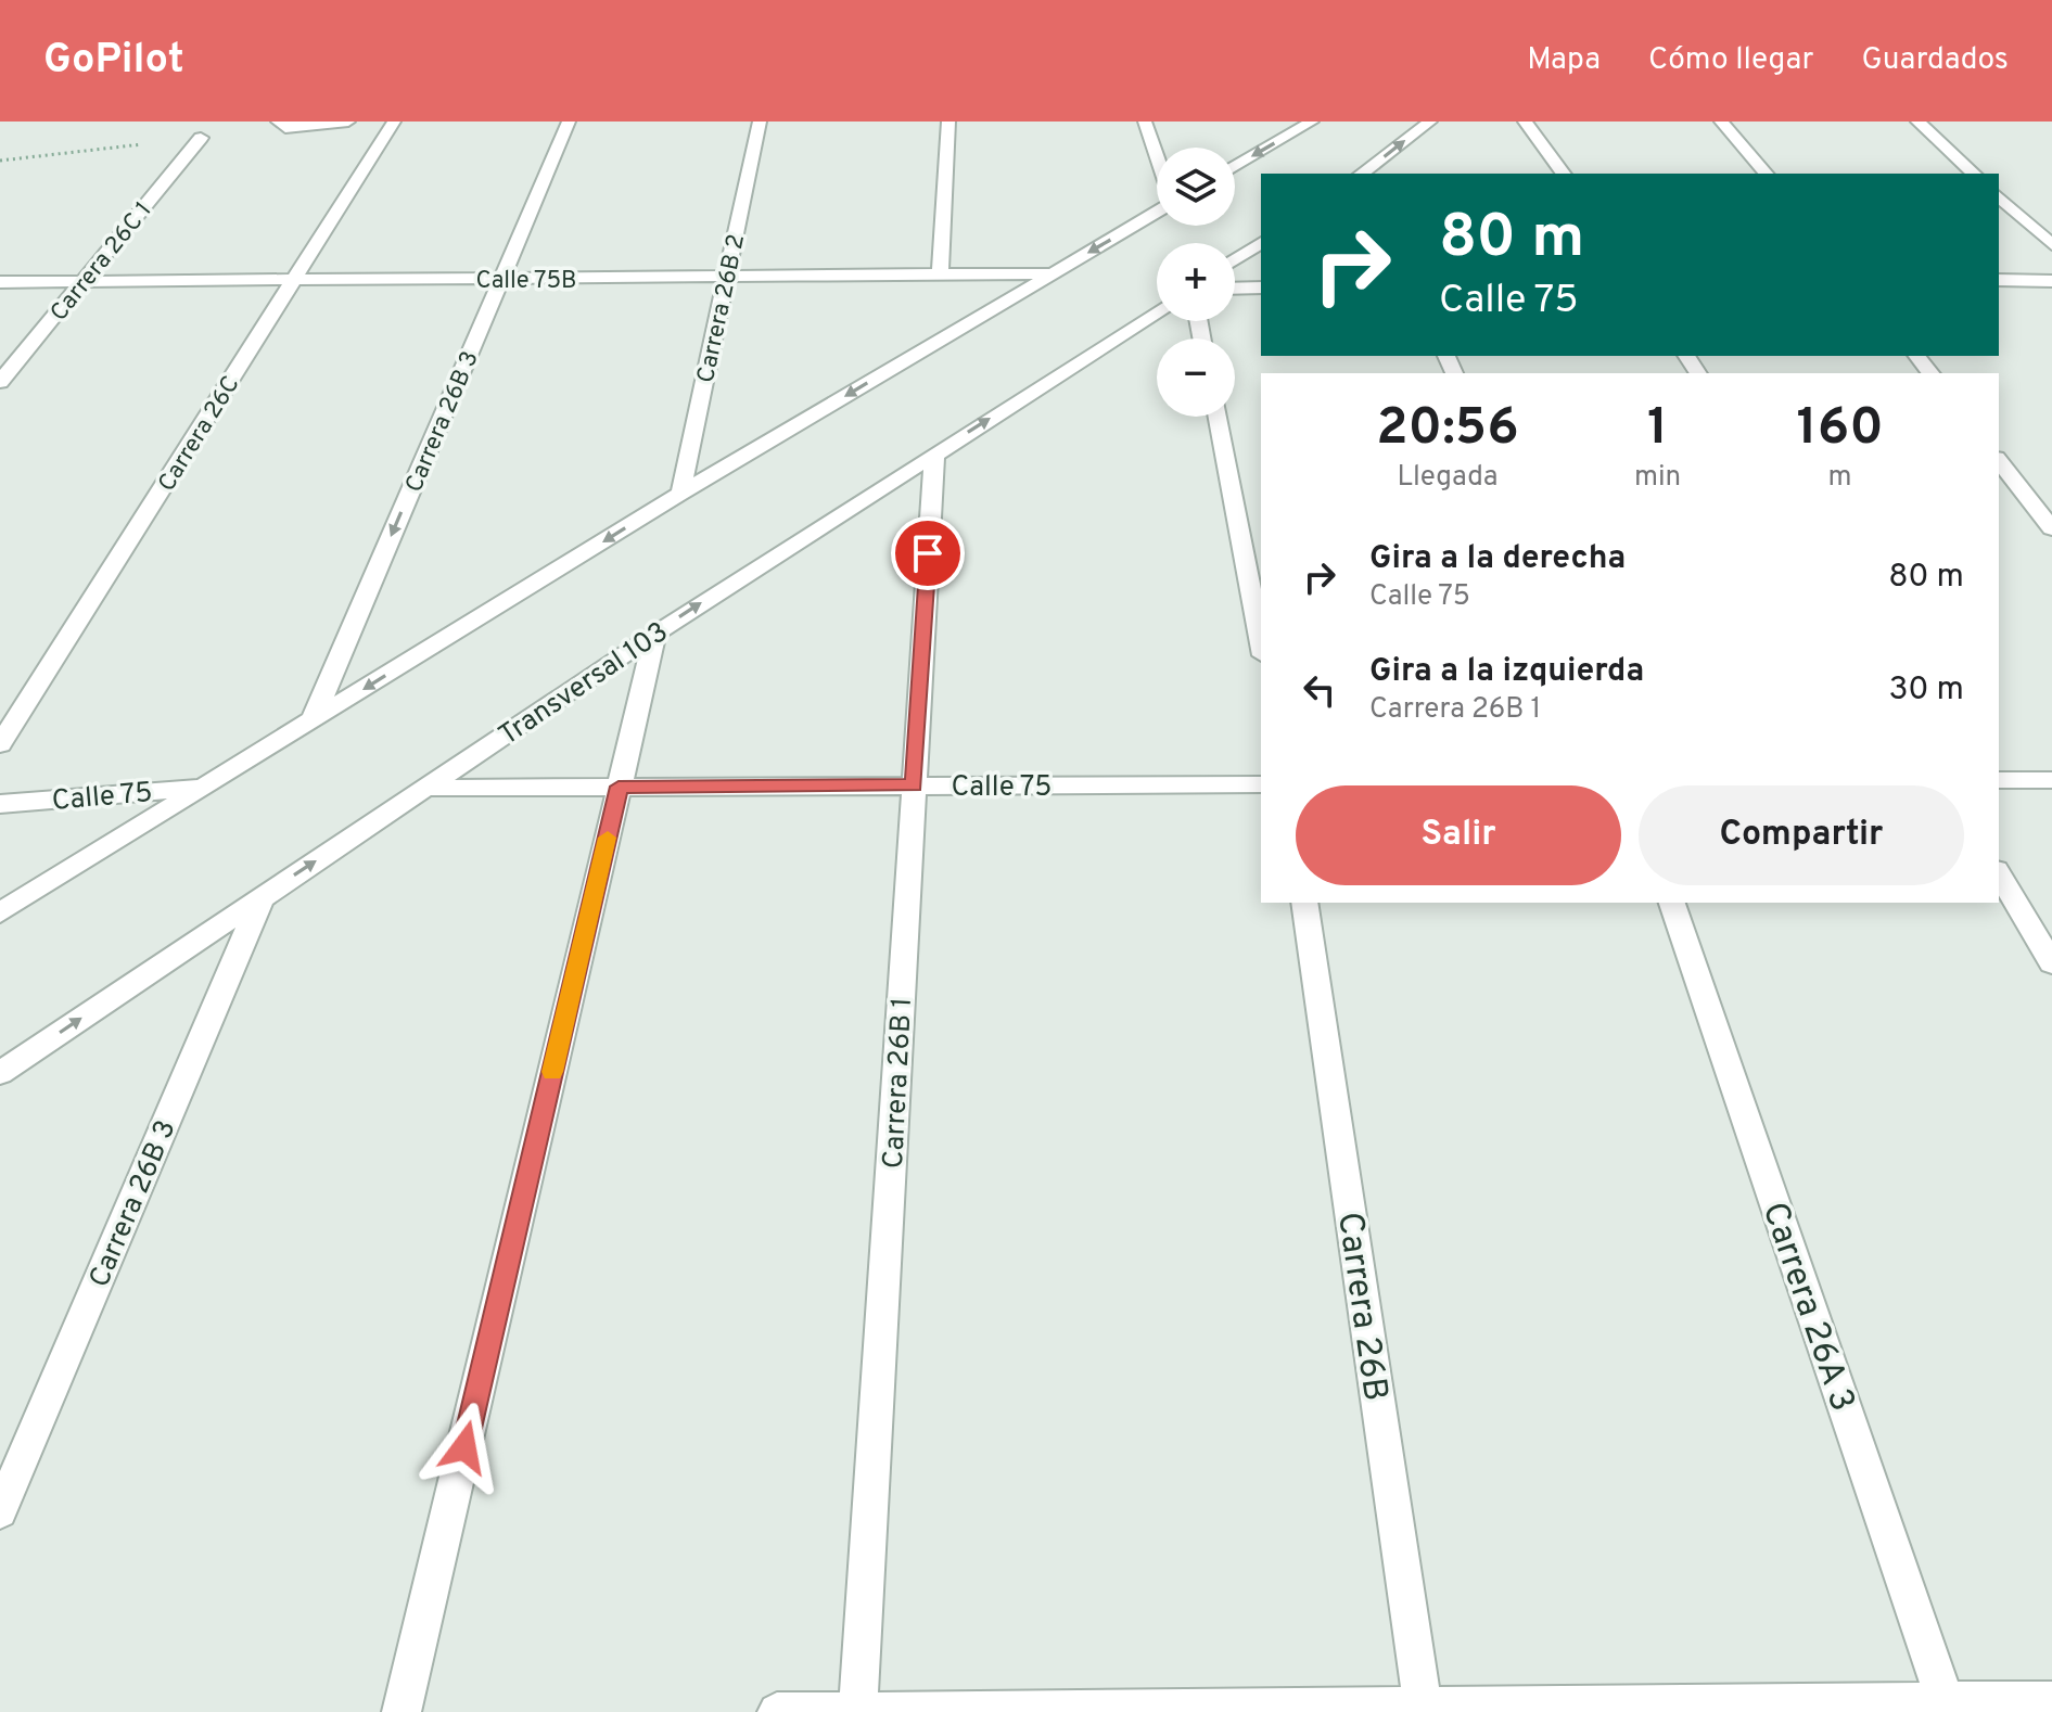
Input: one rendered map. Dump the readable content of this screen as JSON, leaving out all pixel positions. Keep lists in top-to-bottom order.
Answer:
{
  "streets": {
    "street": [
      "Carrera 26C 1",
      "Calle 75B",
      "Carrera 26B 2",
      "Carrera 26B 3",
      "Carrera 26C",
      "Transversal 103",
      "Calle 75",
      "Carrera 26B 1",
      "Carrera 26B",
      "Carrera 26A 3"
    ]
  },
  "crossings": [
    ["Carrera 26C 1", "Calle 75B"],
    ["Calle 75B", "Carrera 26B 2"],
    ["Calle 75B", "Carrera 26B 3"],
    ["Calle 75B", "Carrera 26C"],
    ["Carrera 26B 3", "Transversal 103"],
    ["Transversal 103", "Calle 75"],
    ["Transversal 103", "Carrera 26B 1"],
    ["Calle 75", "Carrera 26B 1"]
  ],
  "one_way": ["Carrera 26B 3"],
  "page": {
    "header": "GoPilot",
    "nav": ["Mapa", "Cómo llegar", "Guardados"],
    "map_buttons": ["+", "−"],
    "turn": ["80 m", "Calle 75"],
    "eta": [
      "20:56",
      "Llegada",
      "1",
      "min",
      "160",
      "m"
    ],
    "list": [
      {
        "name": "Gira a la derecha",
        "note": "Calle 75",
        "value": "80 m"
      },
      {
        "name": "Gira a la izquierda",
        "note": "Carrera 26B 1",
        "value": "30 m"
      }
    ],
    "buttons": ["Salir", "Compartir"]
  }
}
